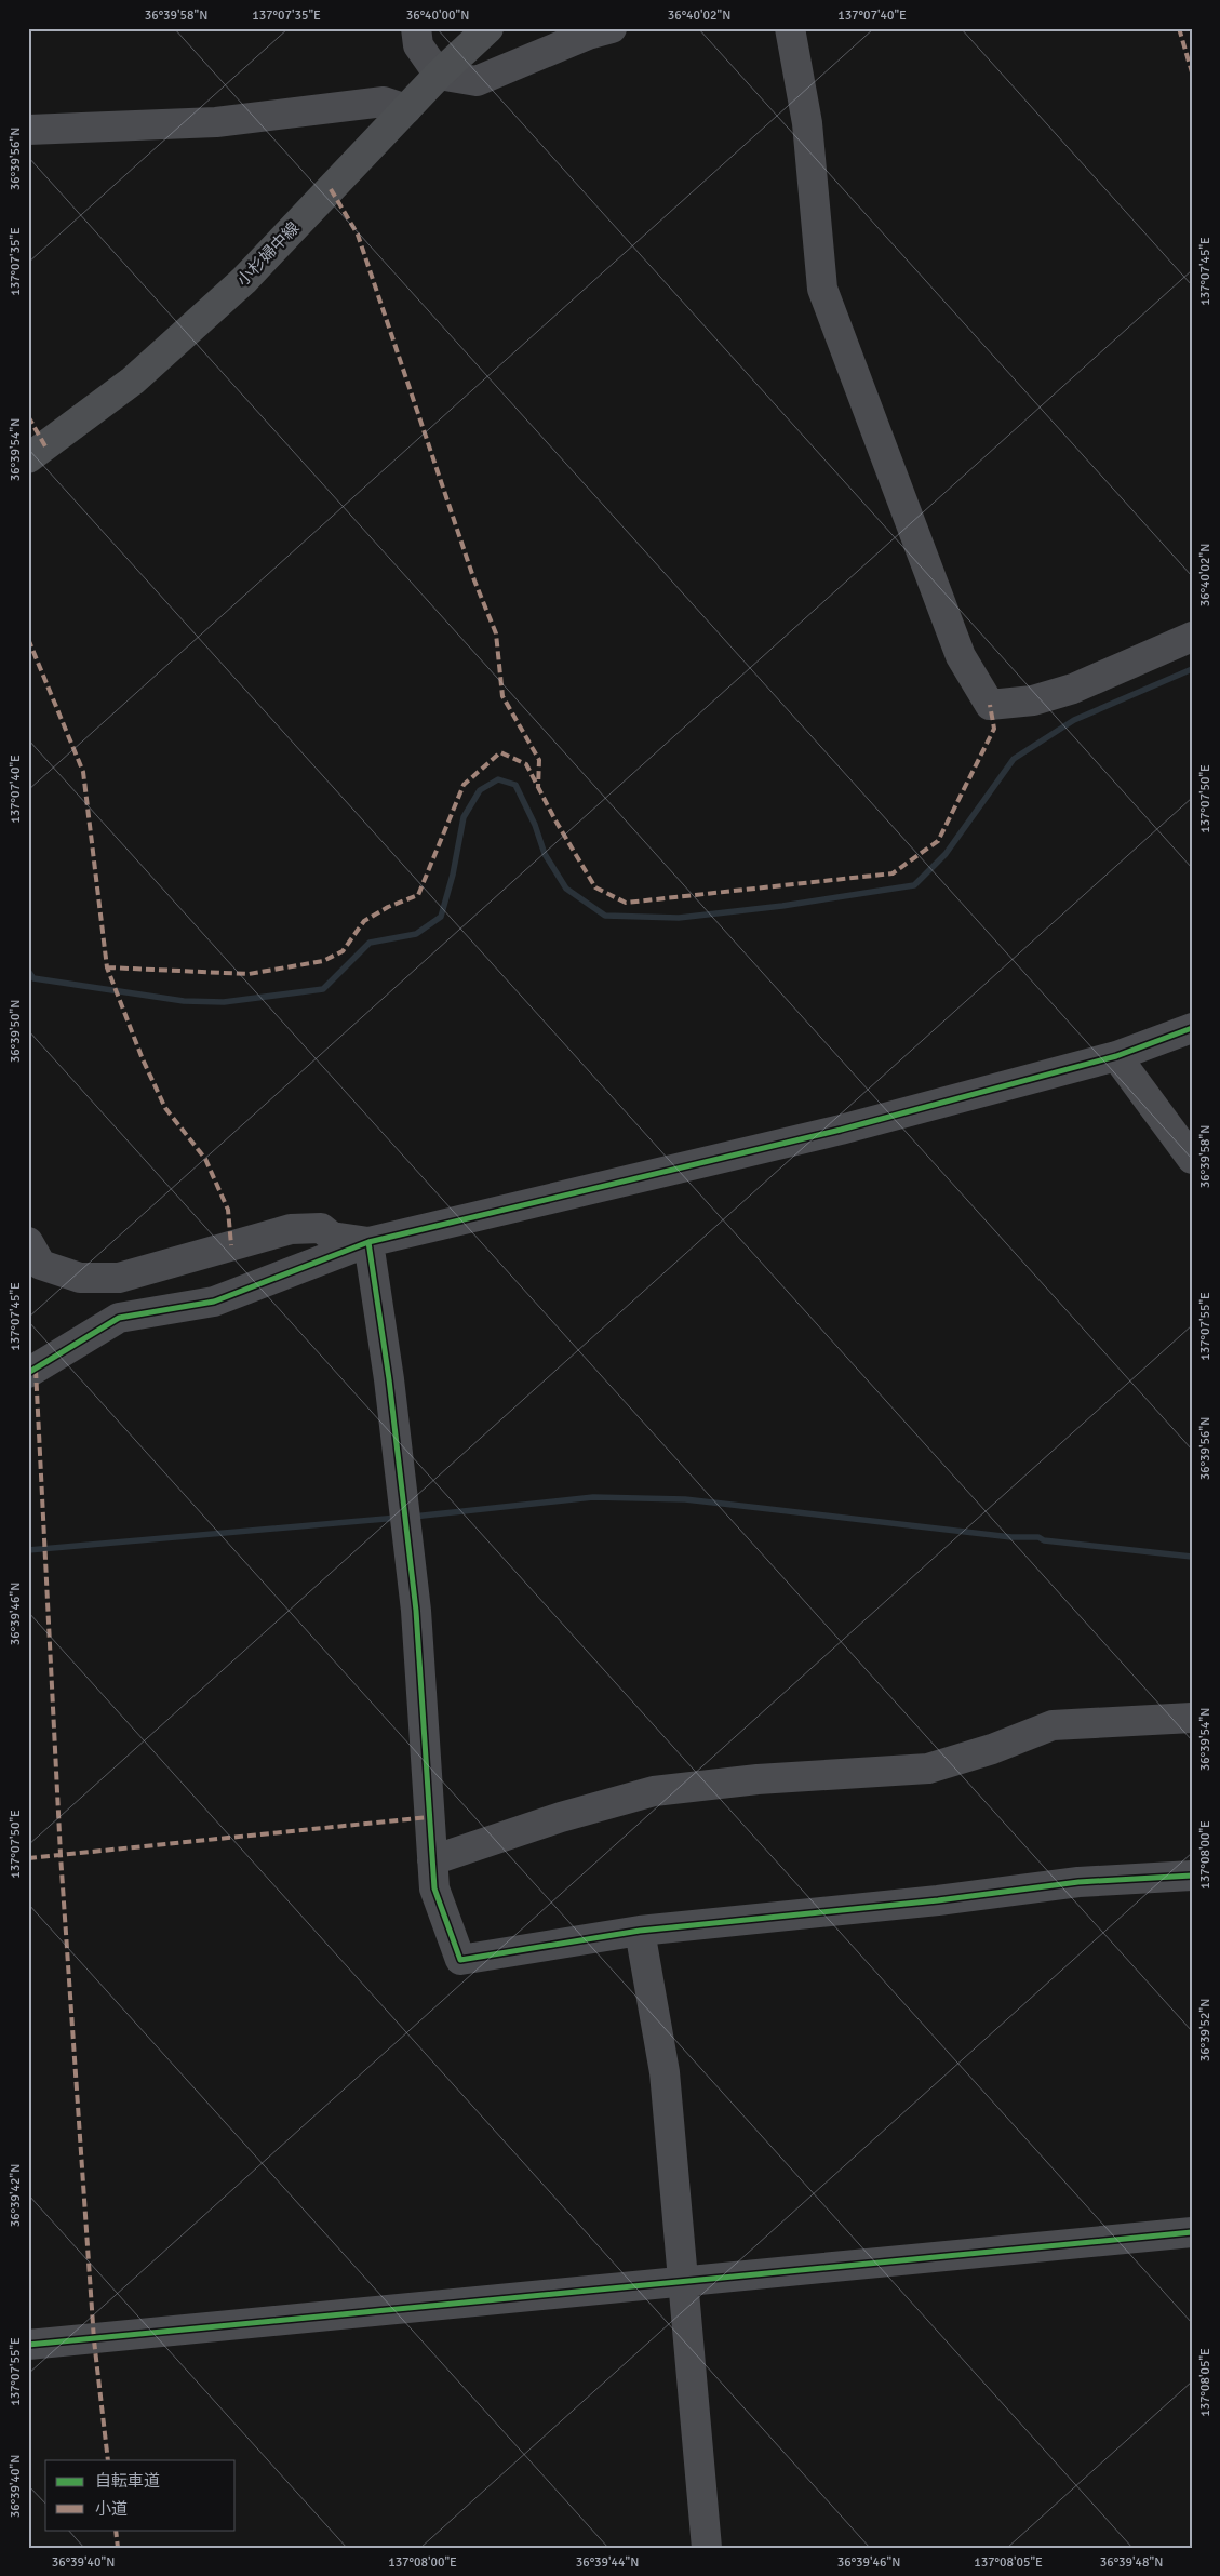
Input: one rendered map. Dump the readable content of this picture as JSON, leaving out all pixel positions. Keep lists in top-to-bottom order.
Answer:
{
  "streets": {
    "main road": ["小杉婦中線"]
  },
  "legend": ["自転車道", "小道"],
  "coordinates": [
    "36°39'58\"N",
    "137°07'35\"E",
    "36°40'00\"N",
    "36°40'02\"N",
    "137°07'40\"E",
    "36°39'56\"N",
    "137°07'45\"E",
    "36°39'54\"N",
    "137°07'50\"E",
    "36°39'50\"N",
    "137°07'55\"E",
    "36°39'46\"N",
    "137°08'00\"E",
    "36°39'52\"N",
    "36°39'42\"N",
    "137°08'05\"E",
    "36°39'40\"N",
    "36°39'44\"N",
    "36°39'48\"N"
  ]
}
